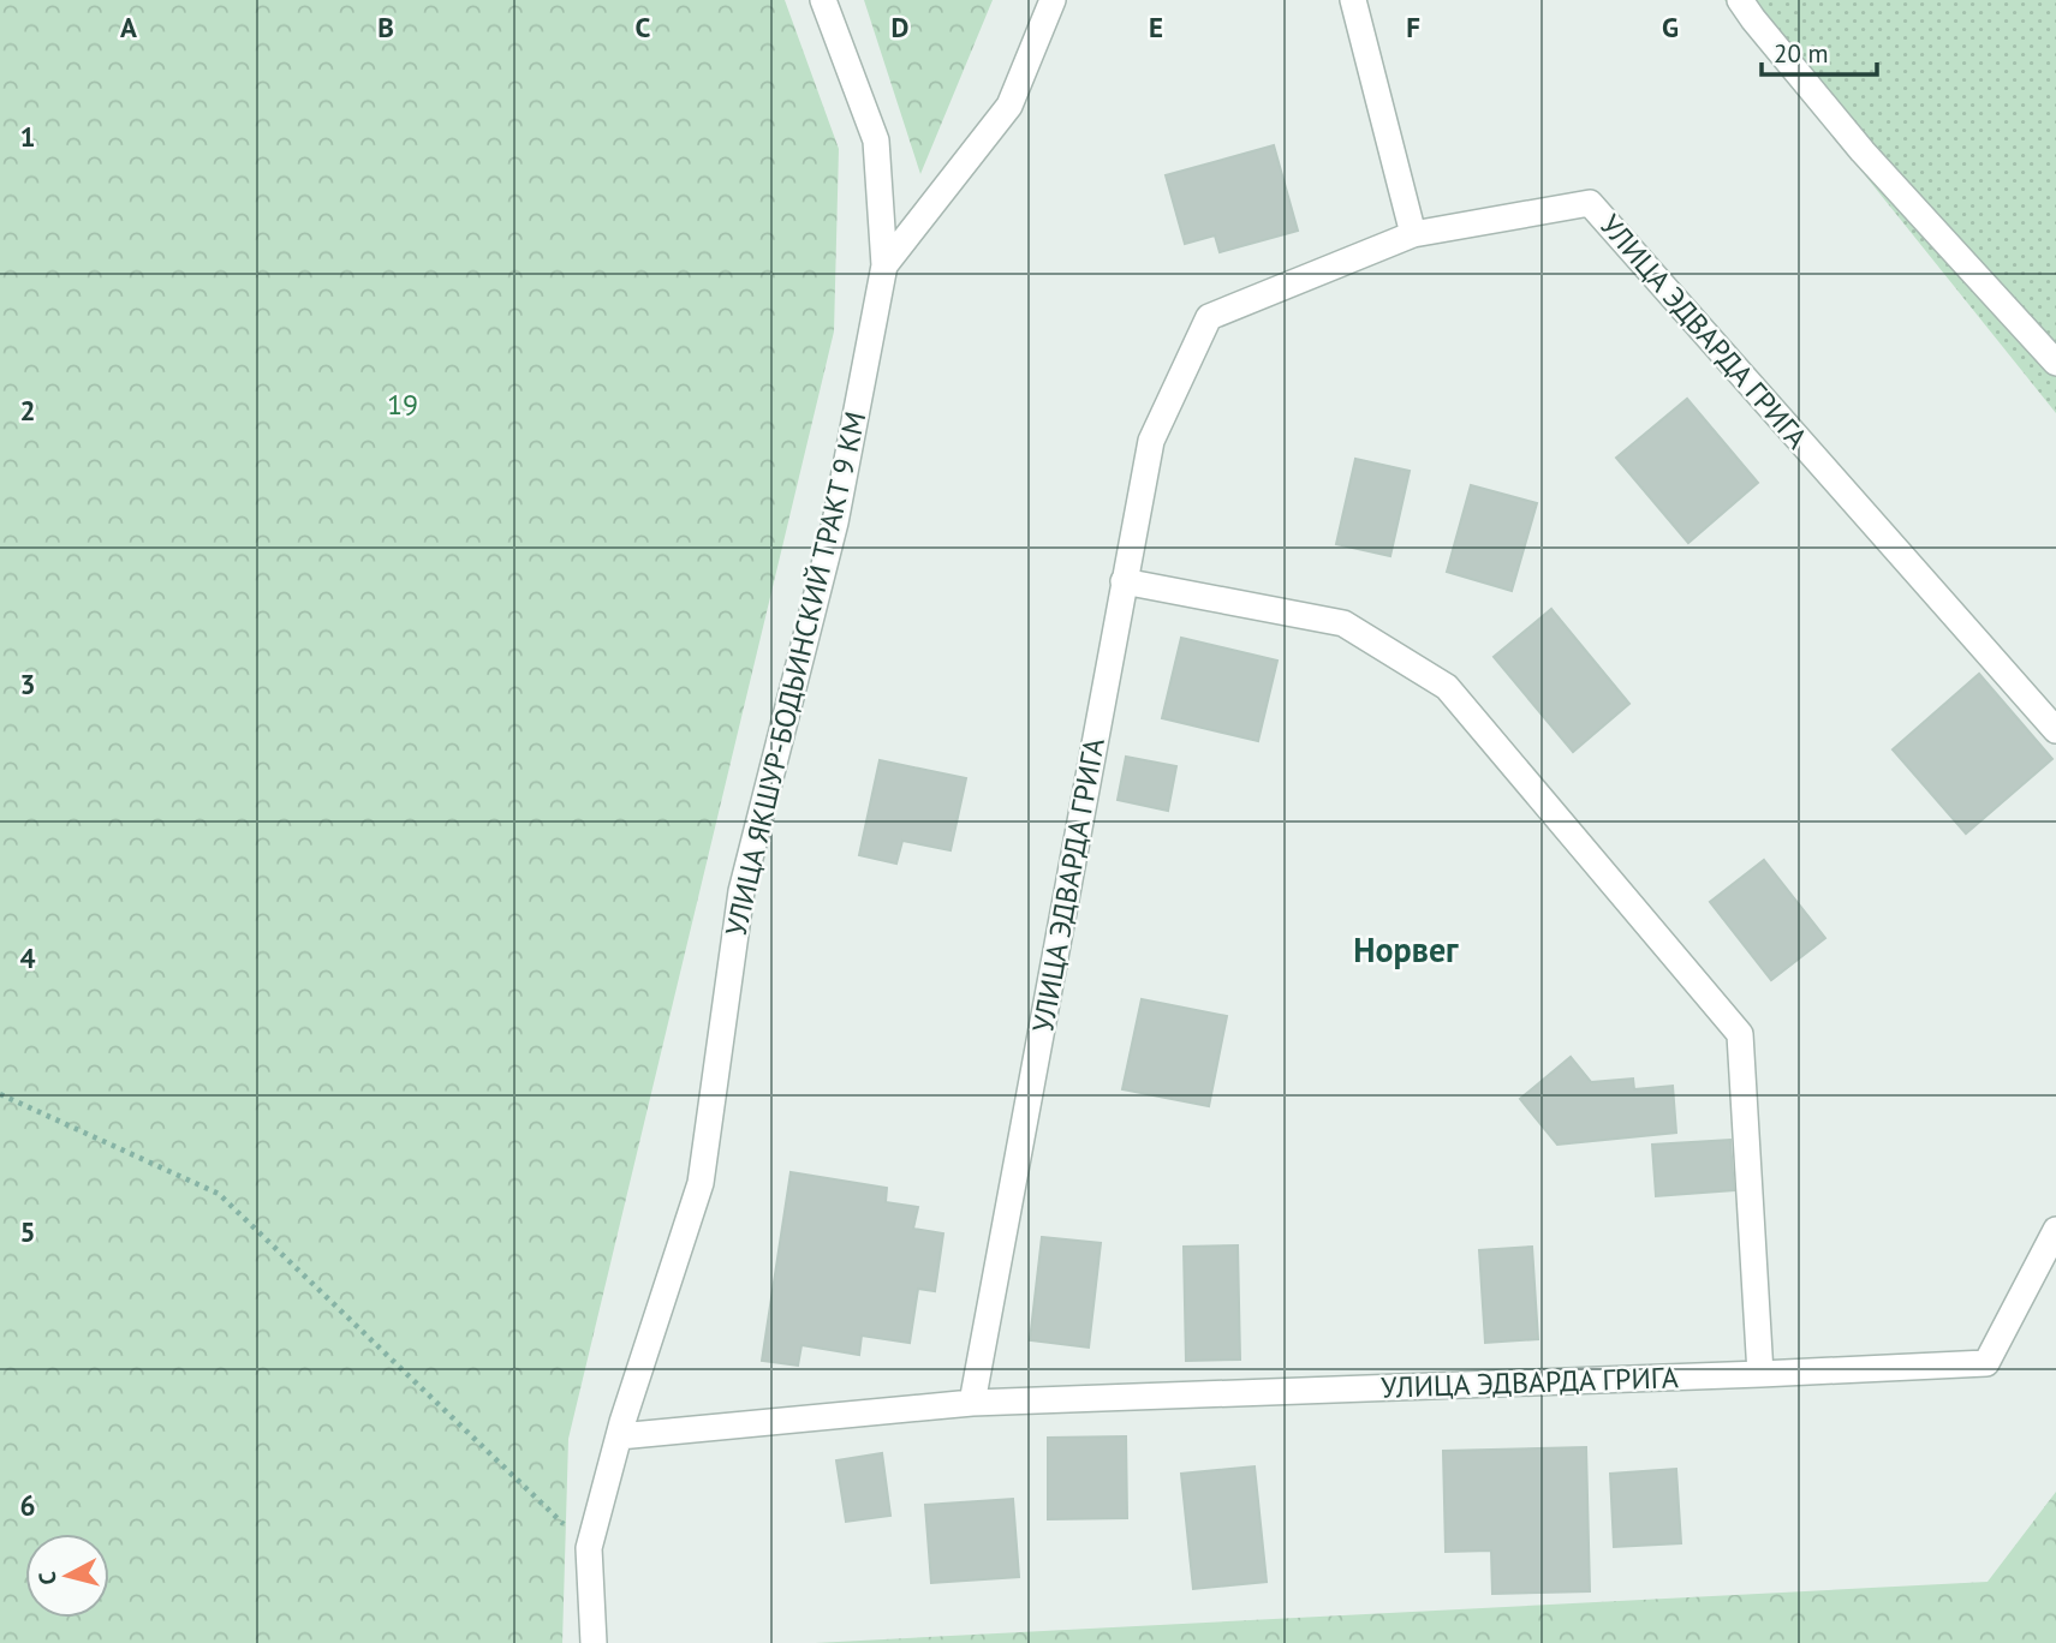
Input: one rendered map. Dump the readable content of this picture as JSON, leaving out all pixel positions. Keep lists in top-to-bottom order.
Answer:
{
  "streets": {
    "street": ["УЛИЦА ЭДВАРДА ГРИГА", "УЛИЦА ЯКШУР-БОДЬИНСКИЙ ТРАКТ 9 КМ"]
  },
  "districts": ["Норвег"],
  "parks": ["19"],
  "scale_bar": "20 m",
  "north": "left",
  "grid": {
    "columns": [
      "A",
      "B",
      "C",
      "D",
      "E",
      "F",
      "G"
    ],
    "rows": [
      "1",
      "2",
      "3",
      "4",
      "5",
      "6"
    ]
  }
}
